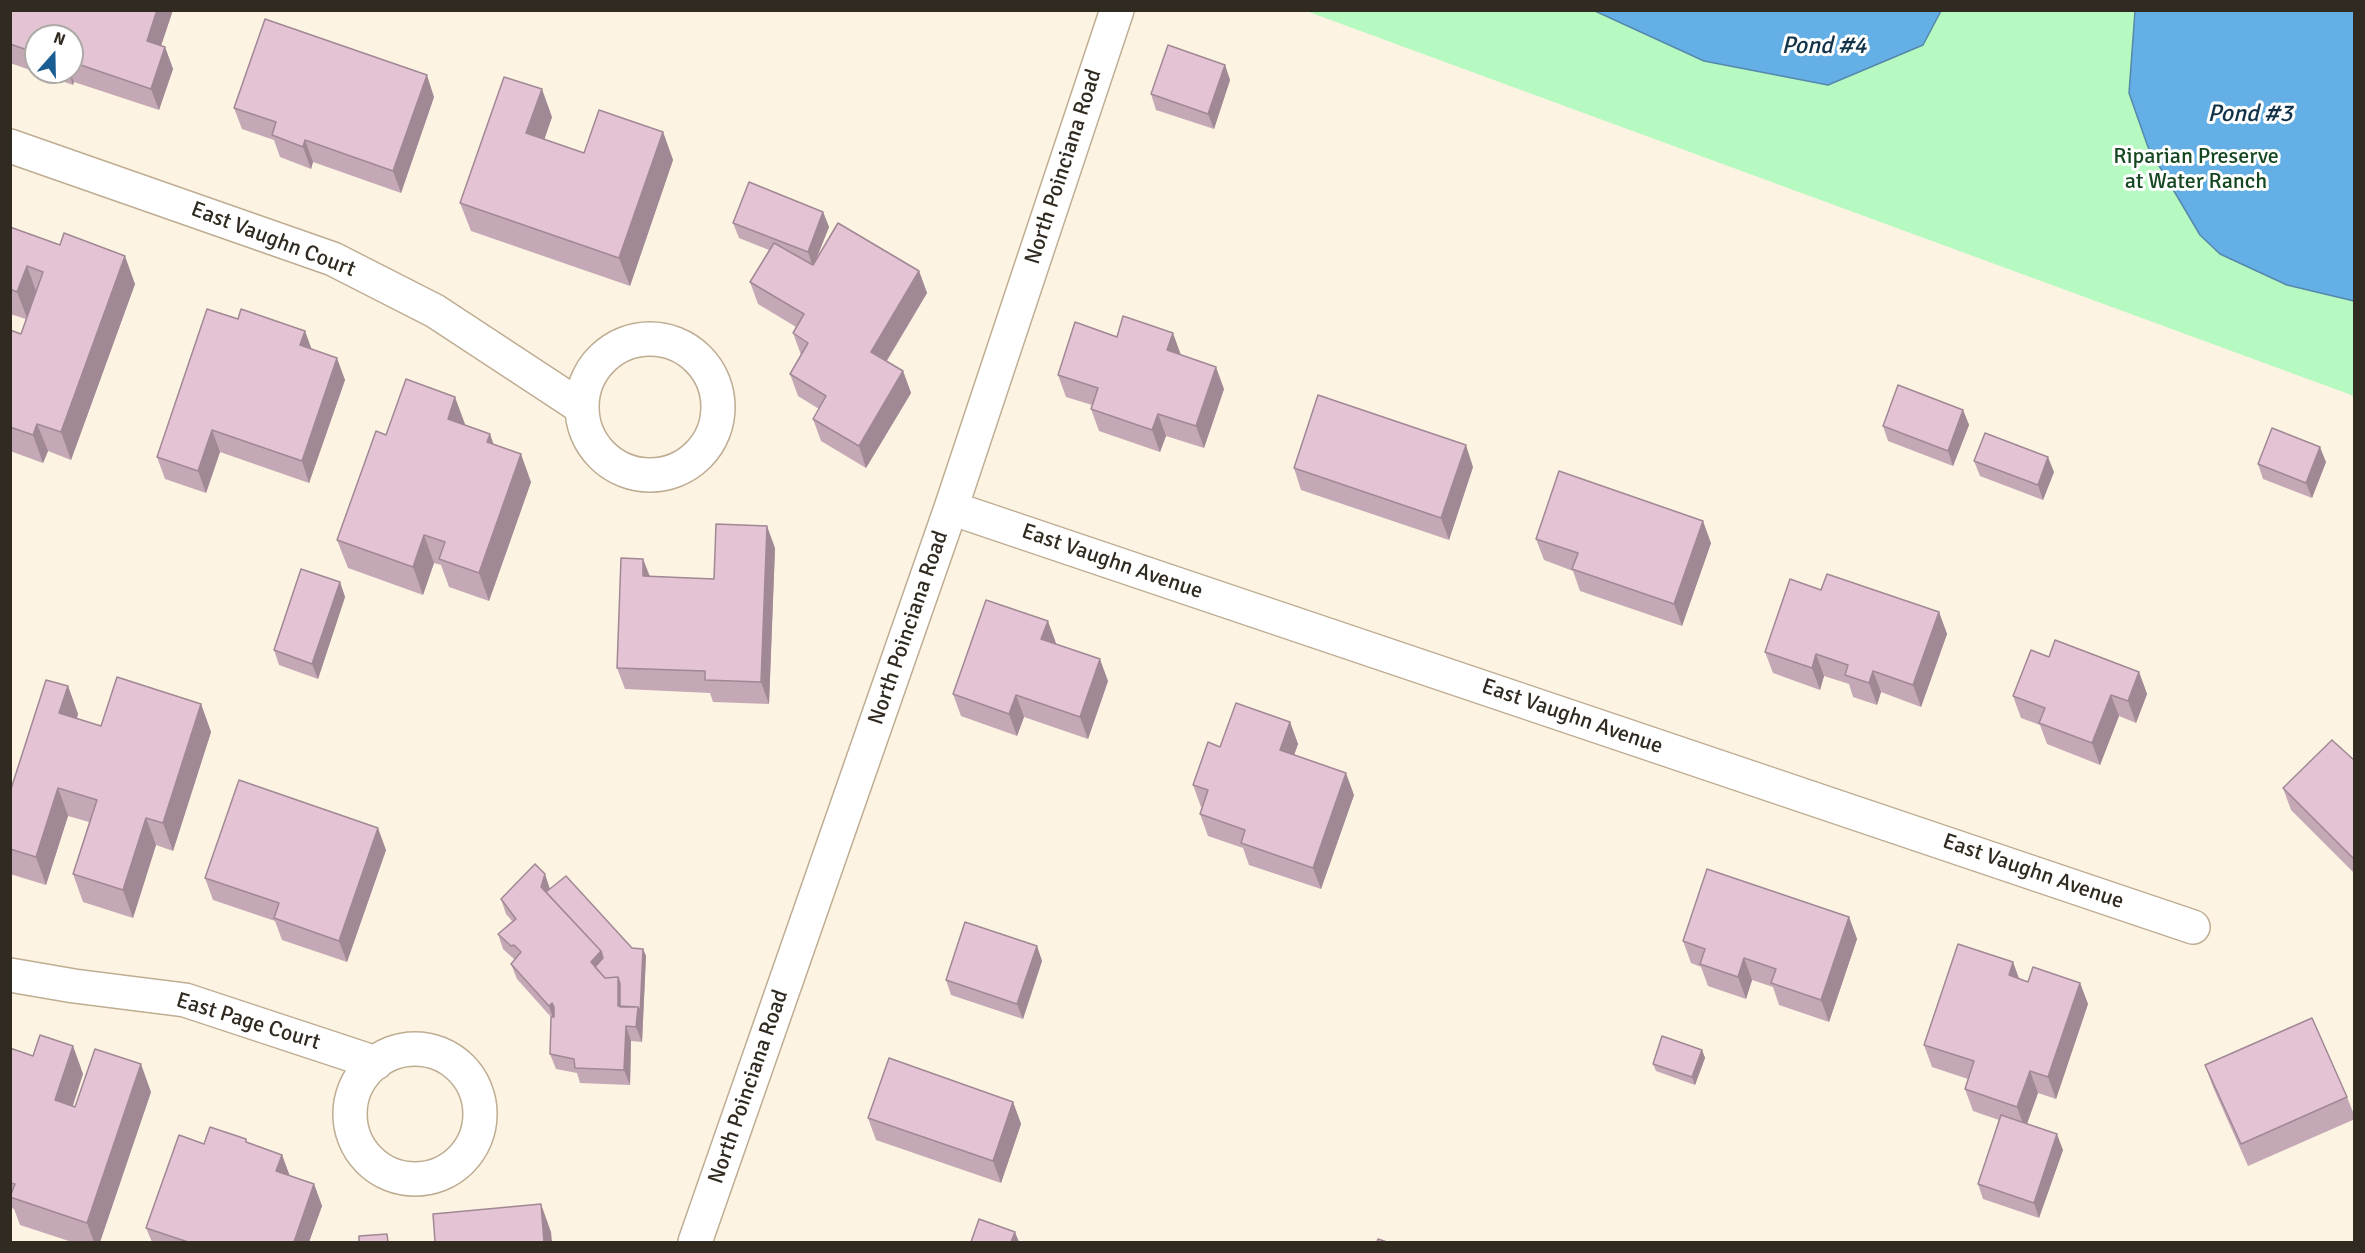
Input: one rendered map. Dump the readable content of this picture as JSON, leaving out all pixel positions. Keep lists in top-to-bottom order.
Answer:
{
  "streets": {
    "street": [
      "North Poinciana Road",
      "East Vaughn Court",
      "East Vaughn Avenue",
      "East Page Court"
    ]
  },
  "crossings": [
    ["North Poinciana Road", "East Vaughn Avenue"]
  ],
  "water": ["Pond #4", "Pond #3"],
  "parks": ["Riparian Preserve at Water Ranch"],
  "north": "top"
}
